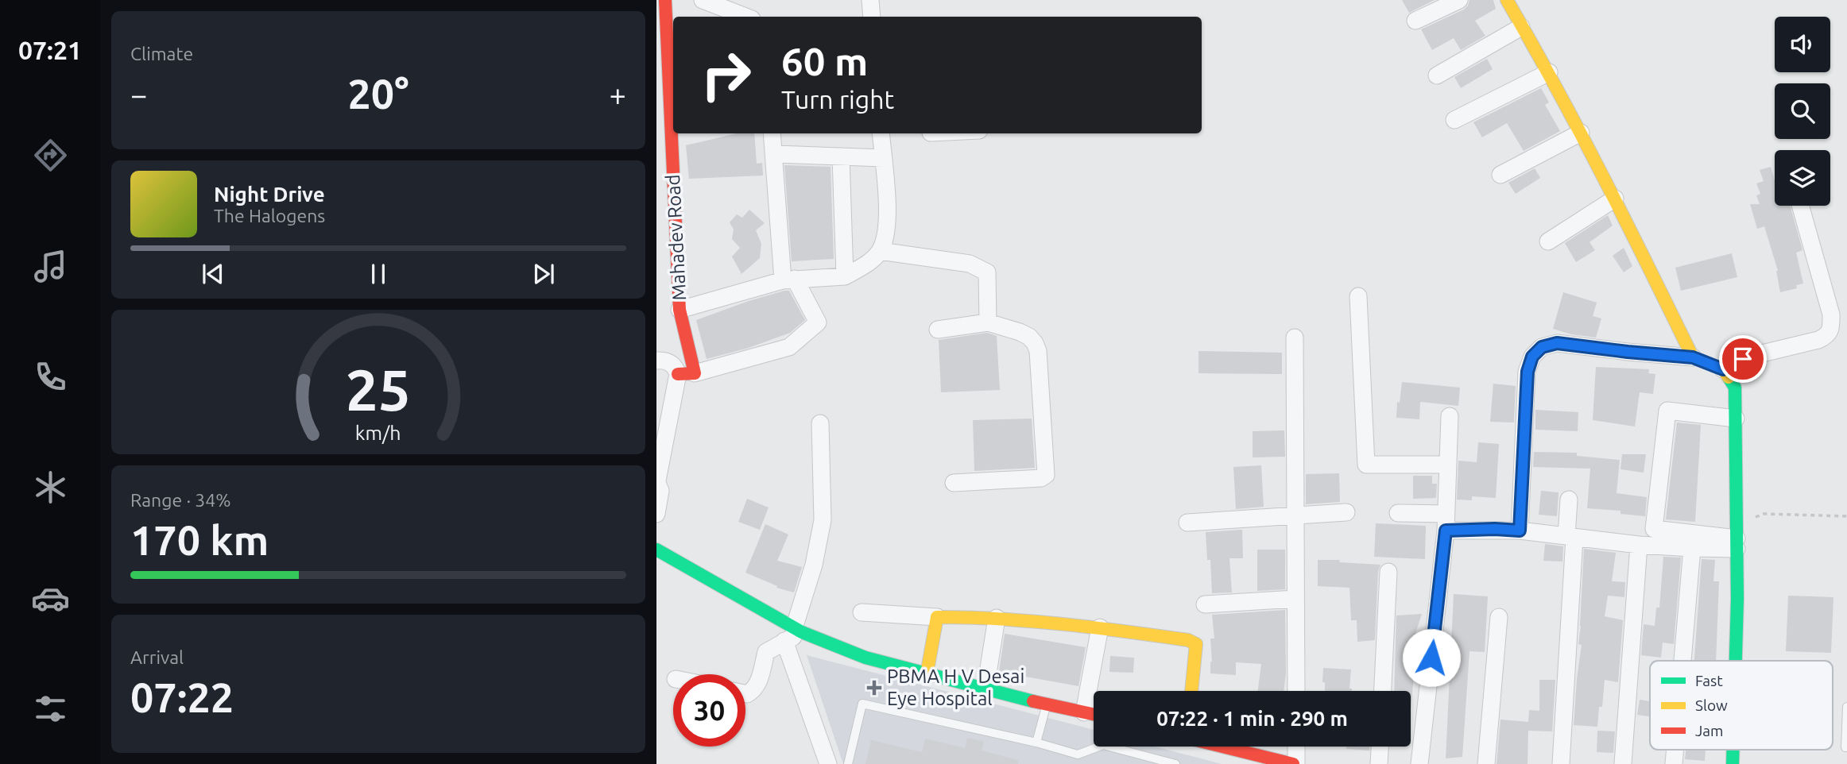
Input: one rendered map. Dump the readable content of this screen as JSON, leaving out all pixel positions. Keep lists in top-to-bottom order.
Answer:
{
  "streets": {
    "street": ["Mahadev Road"]
  },
  "places": {
    "health": ["PBMA H V Desai Eye Hospital"]
  },
  "legend": ["Fast", "Slow", "Jam"],
  "page": {
    "tabs": "07:21",
    "tile": [
      "Climate",
      ["Range · 34%", "170 km"],
      ["Arrival", "07:22"]
    ],
    "turn": ["60 m", "Turn right"],
    "heat": ["−", "20°", "+"],
    "song": ["Night Drive", "The Halogens"],
    "limit": "30",
    "trip": "07:22 · 1 min · 290 m",
    "gauge": ["25", "km/h"]
  }
}
